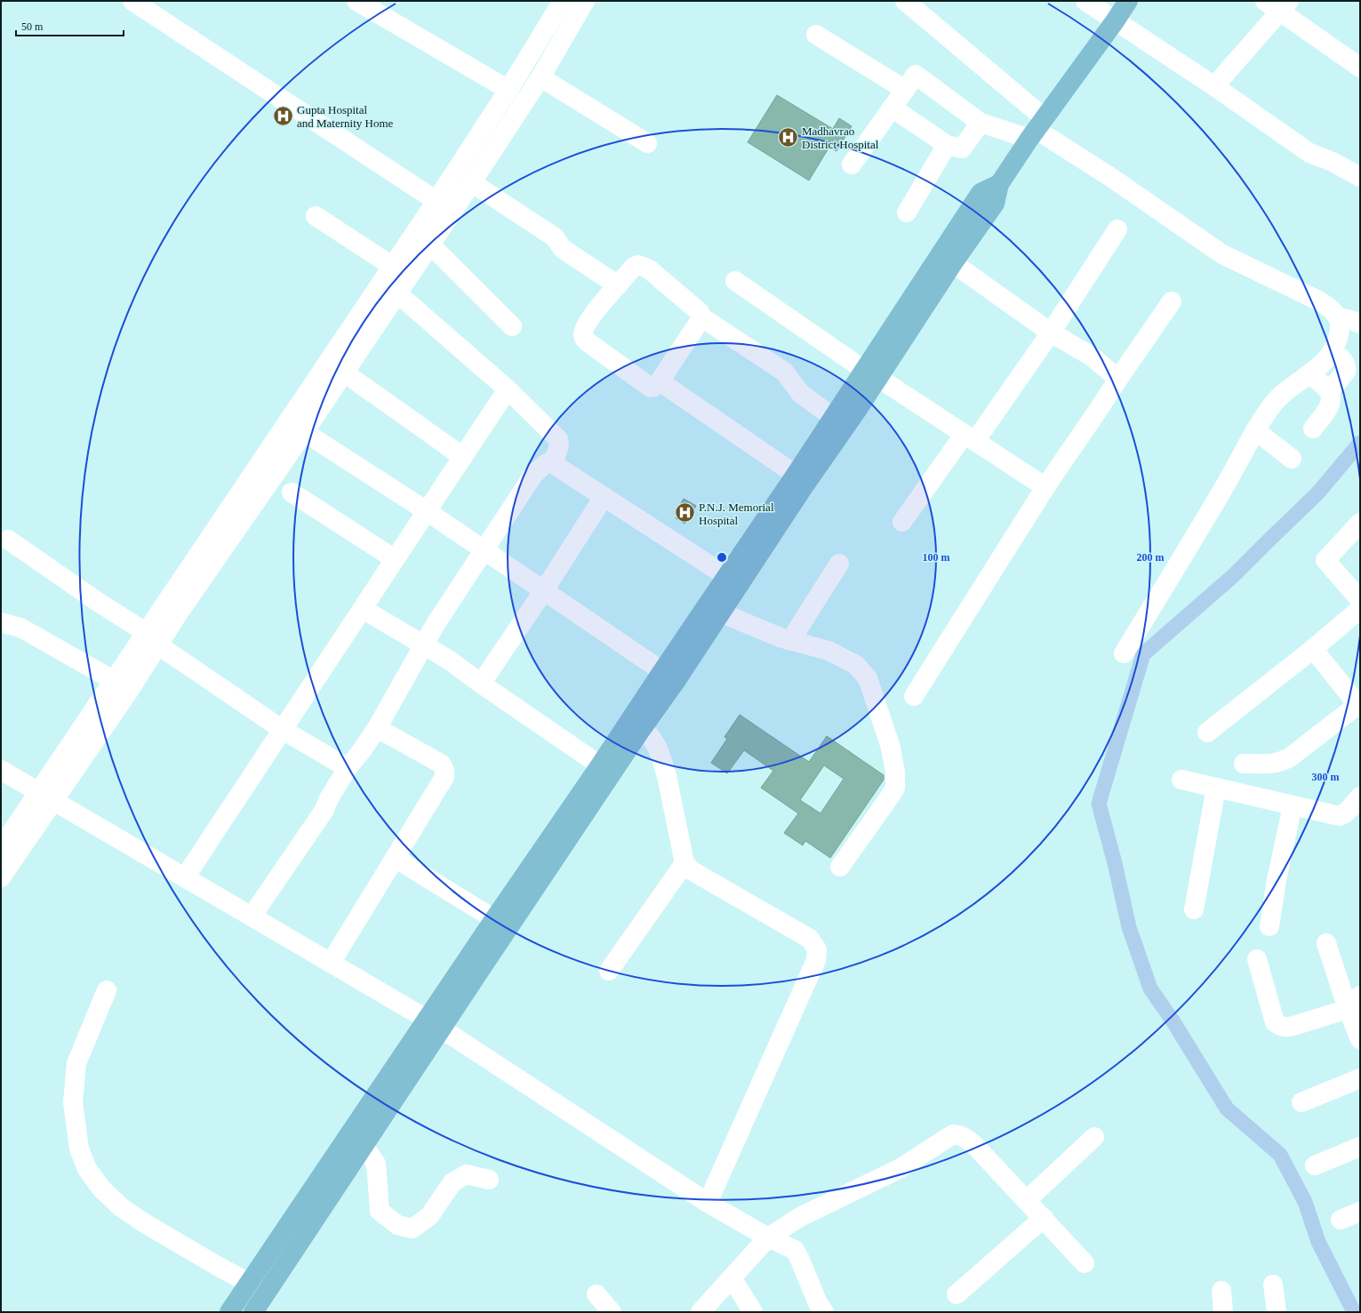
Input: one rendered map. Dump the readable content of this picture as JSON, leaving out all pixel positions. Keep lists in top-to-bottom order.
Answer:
{
  "places": {
    "hospital": ["Gupta Hospital and Maternity Home", "Madhavrao District Hospital", "P.N.J. Memorial Hospital"]
  },
  "scale_bar": "50 m",
  "rings": ["100 m", "200 m", "300 m"]
}
